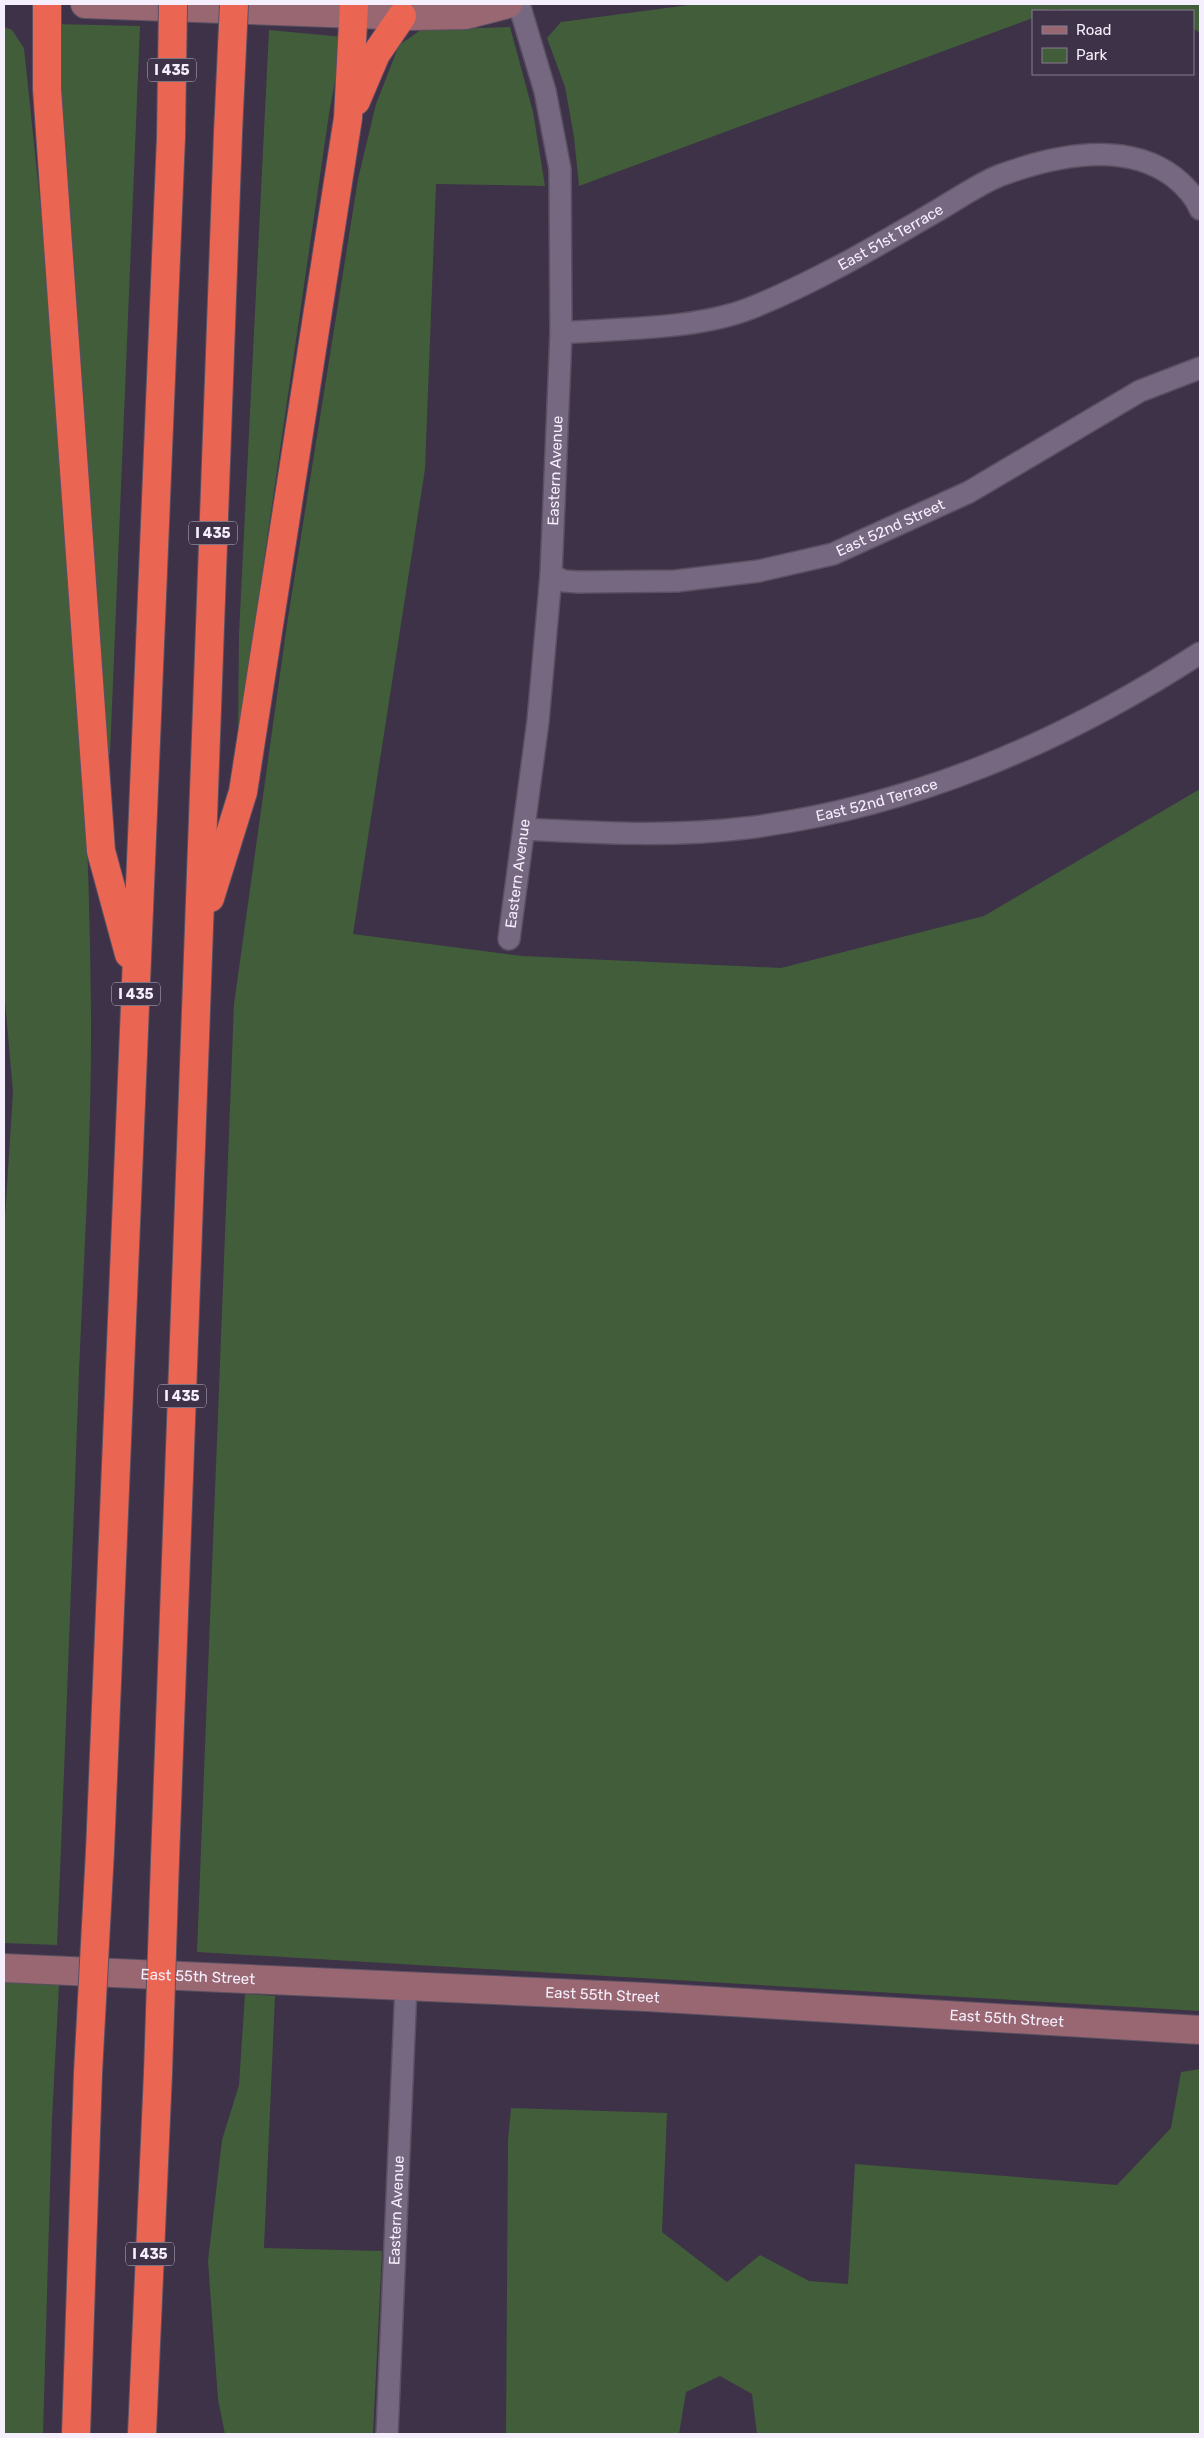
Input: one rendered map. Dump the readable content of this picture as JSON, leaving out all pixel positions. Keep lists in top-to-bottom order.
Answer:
{
  "streets": {
    "highway": ["I 435"],
    "street": [
      "East 51st Terrace",
      "Eastern Avenue",
      "East 52nd Street",
      "East 52nd Terrace",
      "East 55th Street"
    ]
  },
  "crossings": [
    ["East 51st Terrace", "Eastern Avenue"],
    ["Eastern Avenue", "East 52nd Street"],
    ["Eastern Avenue", "East 52nd Terrace"],
    ["Eastern Avenue", "East 55th Street"]
  ],
  "legend": ["Road", "Park"]
}
